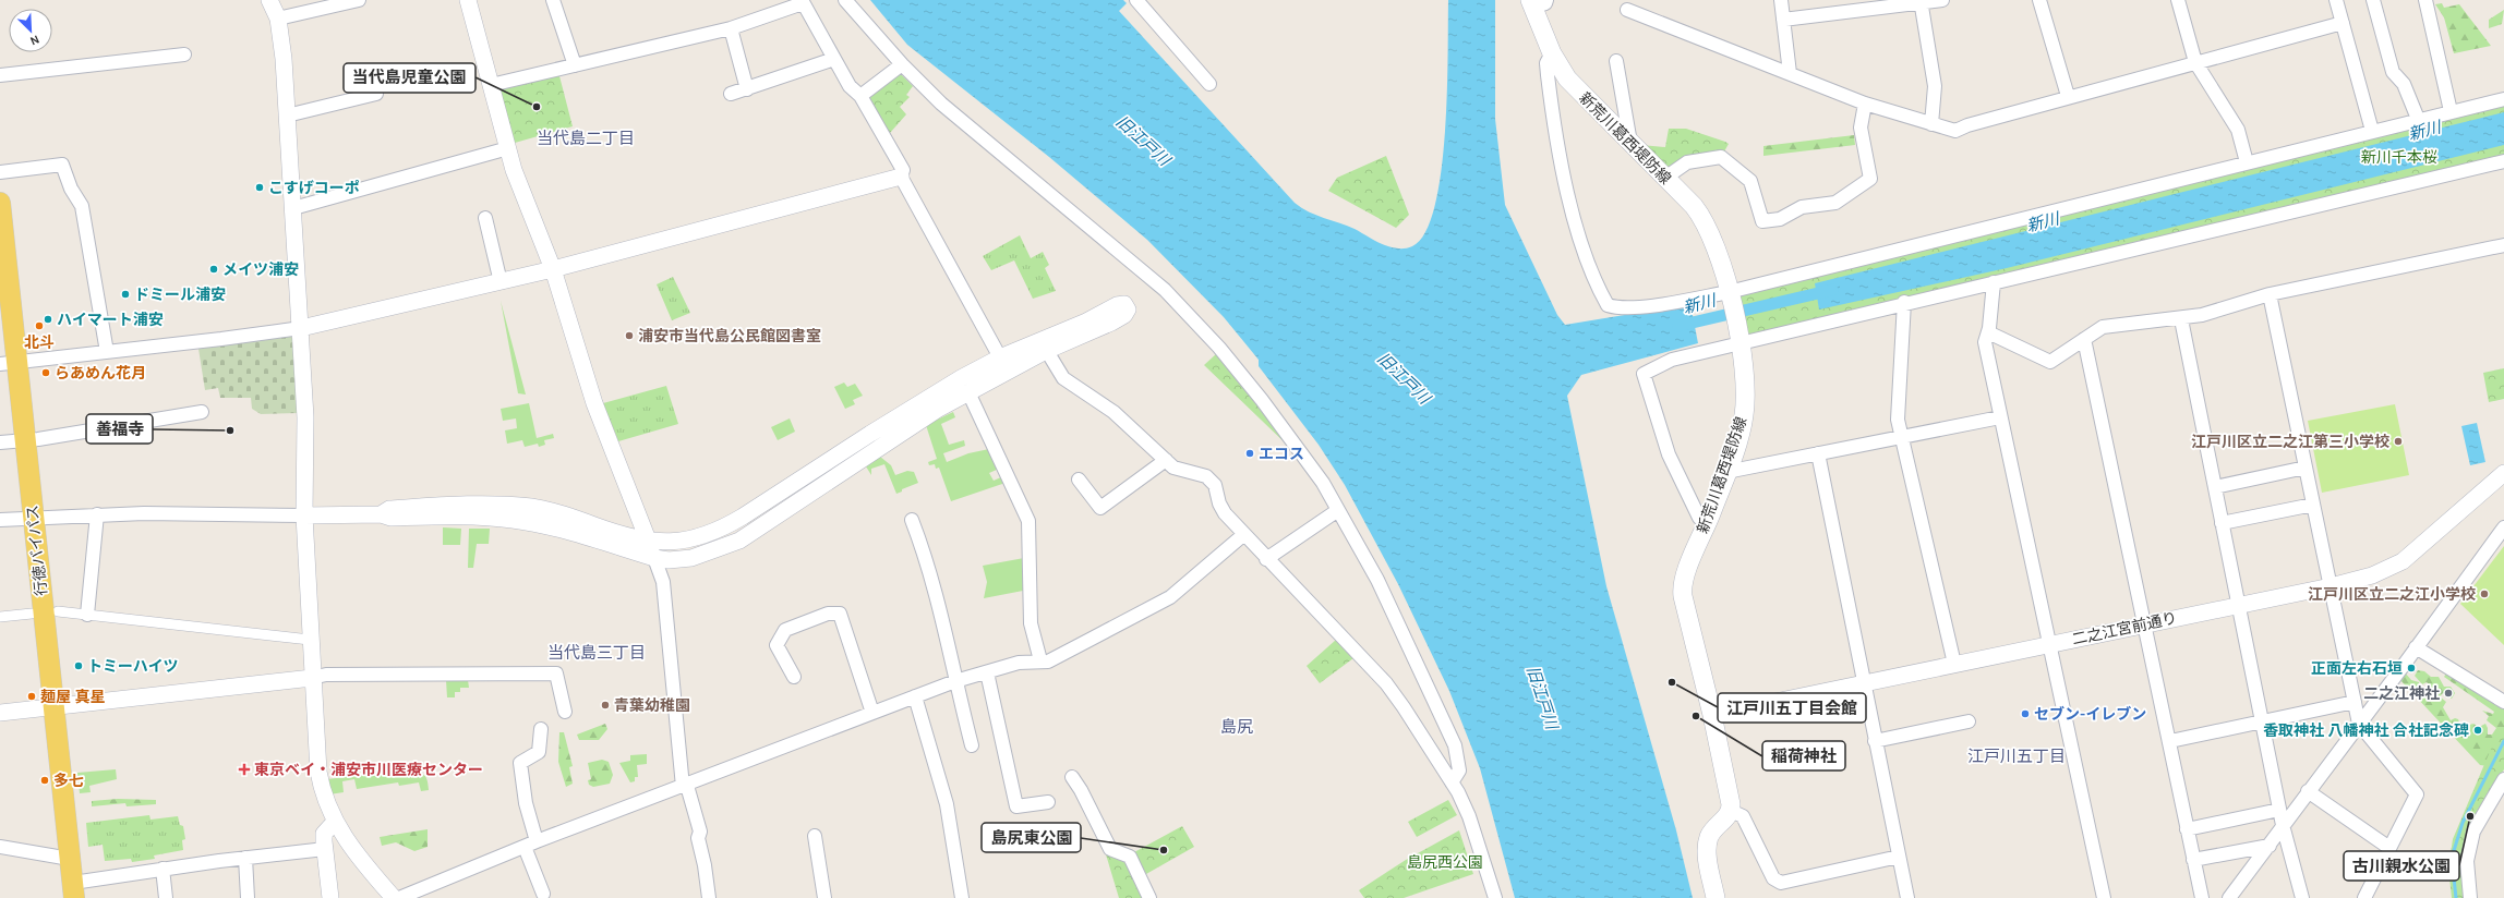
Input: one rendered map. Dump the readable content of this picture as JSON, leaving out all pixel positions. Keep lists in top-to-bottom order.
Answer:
{
  "streets": {
    "main road": ["新荒川葛西堤防線", "行徳バイパス"],
    "street": ["二之江宮前通り"]
  },
  "crossings": [
    ["新荒川葛西堤防線", "二之江宮前通り"]
  ],
  "districts": [
    "当代島二丁目",
    "当代島三丁目",
    "島尻",
    "江戸川五丁目"
  ],
  "water": ["新川", "旧江戸川"],
  "parks": ["新川千本桜", "島尻西公園"],
  "places": {
    "other": [
      "当代島児童公園",
      "こすげコーポ",
      "メイツ浦安",
      "ドミール浦安",
      "ハイマート浦安",
      "北斗",
      "浦安市当代島公民館図書室",
      "らあめん花月",
      "善福寺",
      "江戸川区立二之江第三小学校",
      "エコス",
      "江戸川区立二之江小学校",
      "トミーハイツ",
      "正面左右石垣",
      "江戸川五丁目会館",
      "二之江神社",
      "麺屋 真星",
      "青葉幼稚園",
      "セブン-イレブン",
      "稲荷神社",
      "香取神社 八幡神社 合社記念碑",
      "多七",
      "古川親水公園",
      "島尻東公園"
    ],
    "health": ["東京ベイ・浦安市川医療センター"]
  },
  "north": "bottom right"
}
